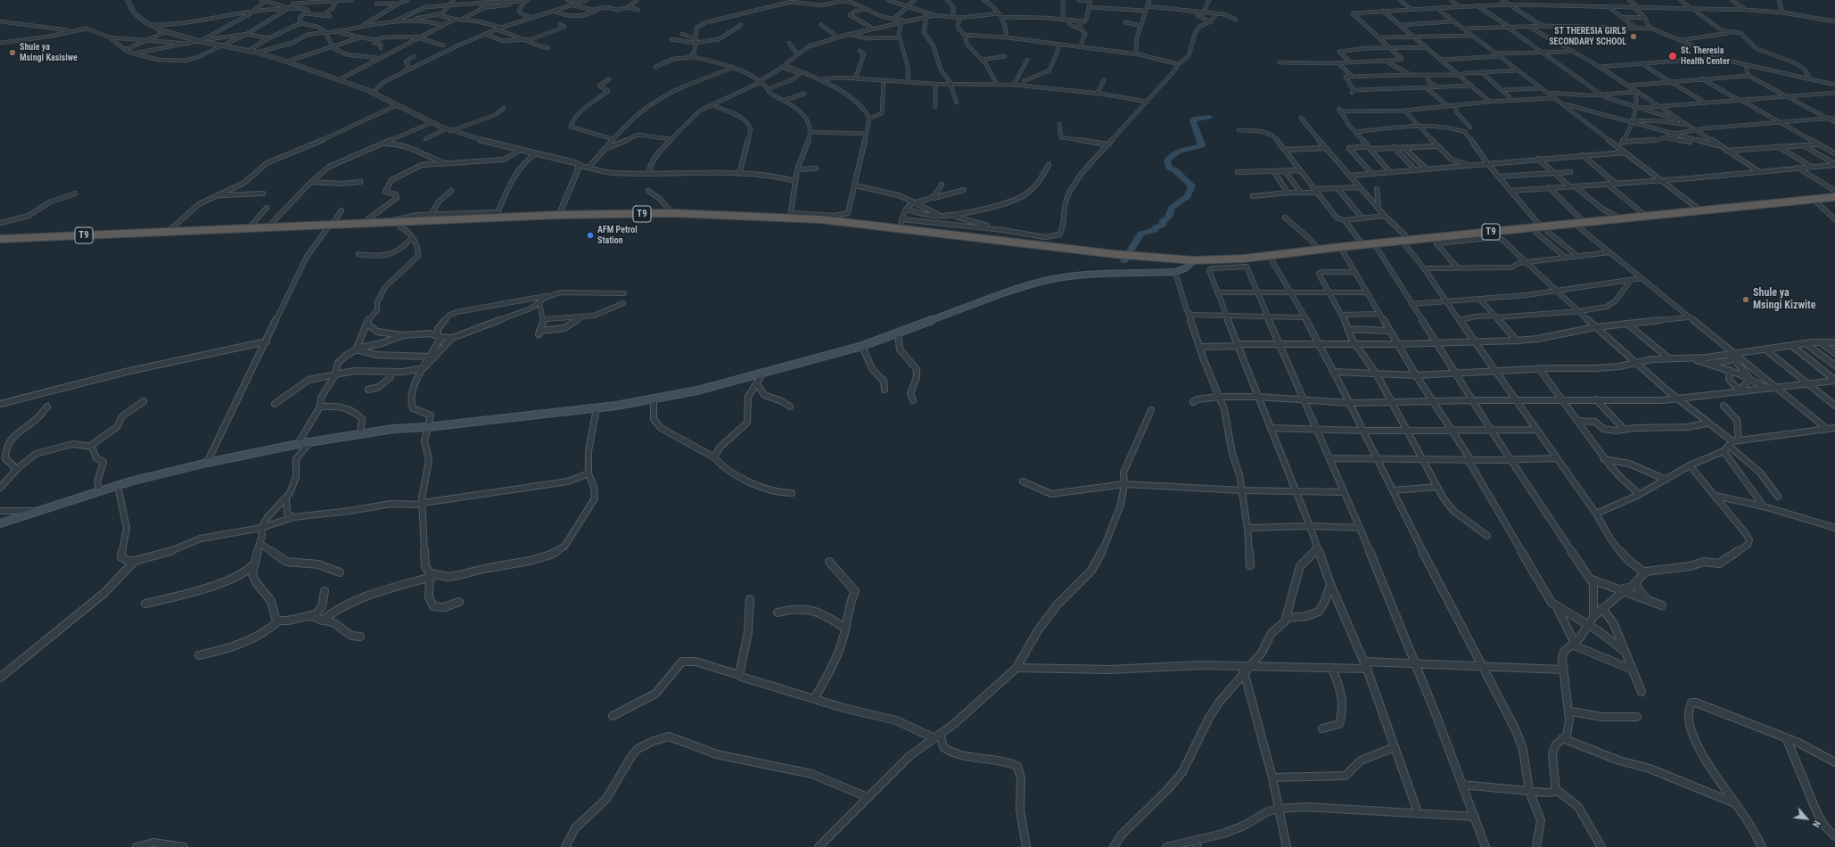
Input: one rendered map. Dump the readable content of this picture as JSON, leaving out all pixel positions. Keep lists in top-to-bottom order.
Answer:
{
  "streets": {
    "highway": ["T9"]
  },
  "places": [
    "ST THERESIA GIRLS SECONDARY SCHOOL",
    "Shule ya Msingi Kasisiwe",
    "St. Theresia Health Center",
    "AFM Petrol Station",
    "Shule ya Msingi Kizwite"
  ],
  "north": "bottom right"
}
